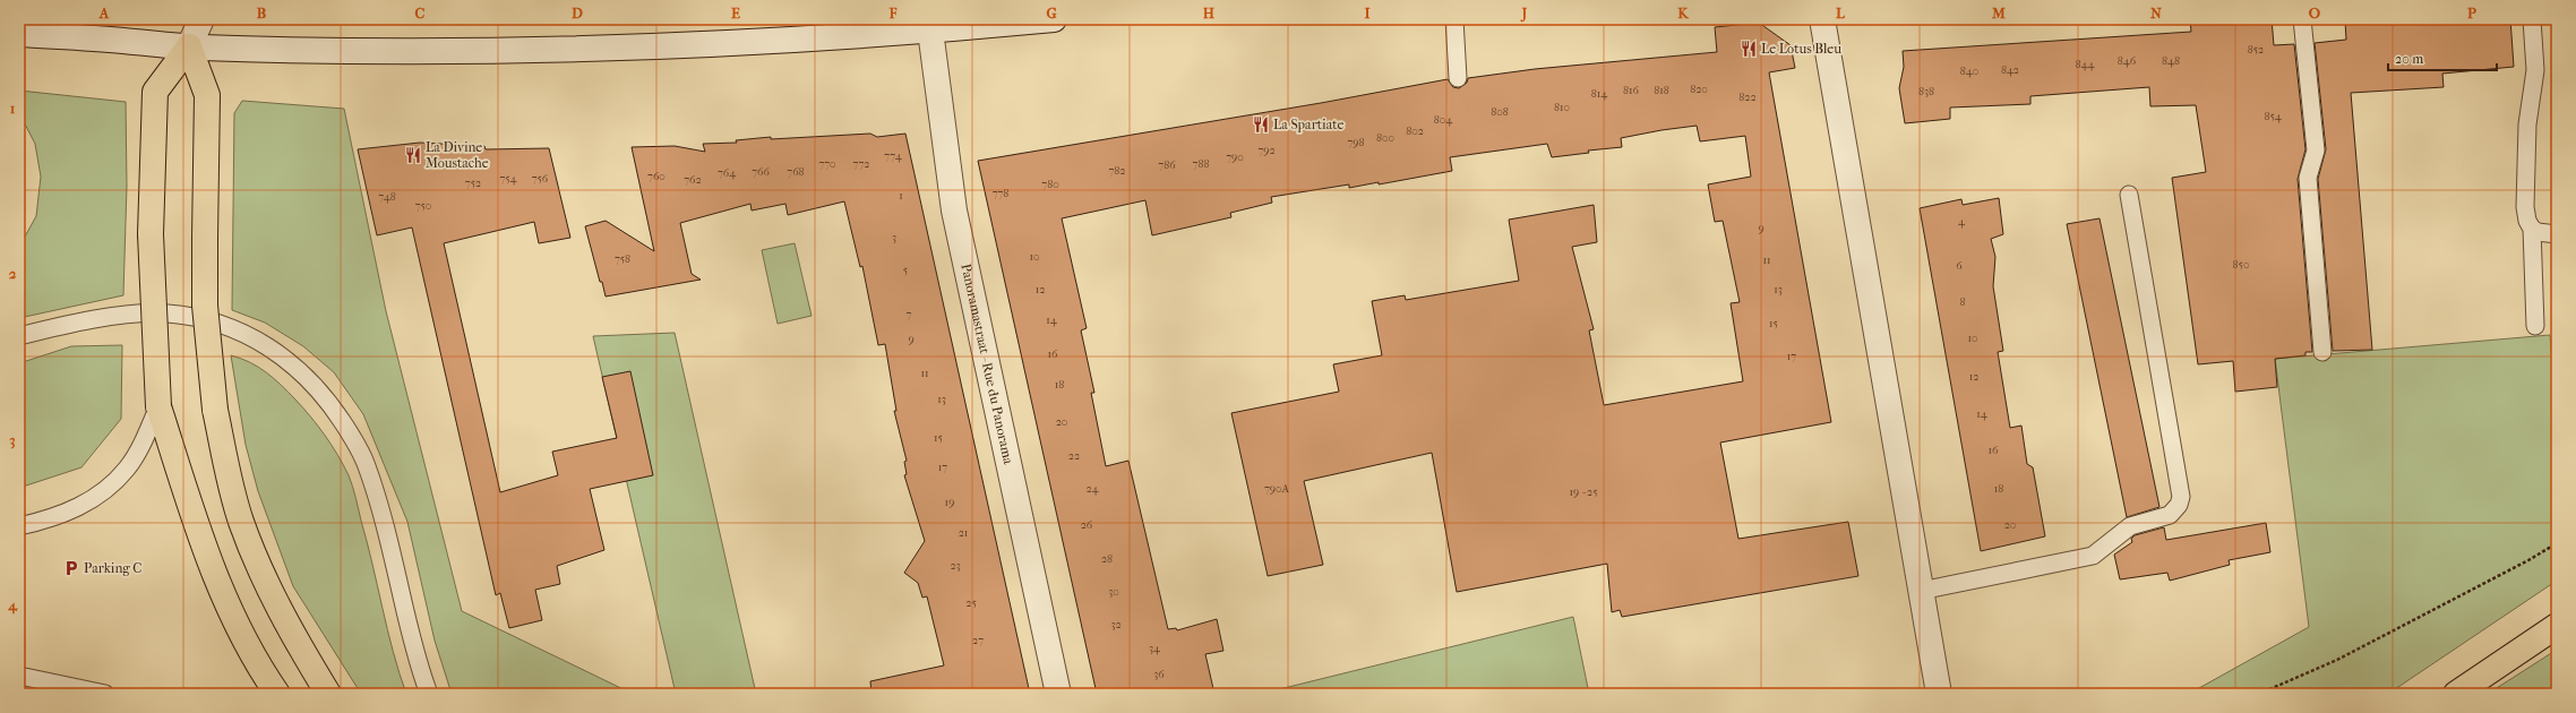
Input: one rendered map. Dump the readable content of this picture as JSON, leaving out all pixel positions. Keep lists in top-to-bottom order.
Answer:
{
  "streets": {
    "street": ["Panoramastraat - Rue du Panorama"]
  },
  "places": {
    "restaurant": ["Le Lotus Bleu", "La Spartiate", "La Divine Moustache"],
    "parking": ["Parking C"]
  },
  "house_numbers": [
    "852",
    "846",
    "848",
    "844",
    "842",
    "840",
    "820",
    "816",
    "818",
    "838",
    "814",
    "822",
    "810",
    "808",
    "854",
    "804",
    "802",
    "800",
    "798",
    "792",
    "774",
    "790",
    "770",
    "772",
    "788",
    "786",
    "782",
    "766",
    "768",
    "764",
    "760",
    "754",
    "756",
    "762",
    "752",
    "780",
    "778",
    "1",
    "748",
    "750",
    "4",
    "9",
    "3",
    "10",
    "758",
    "11",
    "850",
    "6",
    "5",
    "12",
    "13",
    "8",
    "7",
    "14",
    "15",
    "10",
    "9",
    "16",
    "17",
    "11",
    "12",
    "18",
    "13",
    "14",
    "20",
    "15",
    "16",
    "22",
    "17",
    "24",
    "790A",
    "18",
    "19 - 25",
    "19",
    "26",
    "20",
    "21",
    "28",
    "23",
    "30",
    "25",
    "32",
    "27",
    "34",
    "36"
  ],
  "scale_bar": "20 m",
  "grid": {
    "columns": [
      "A",
      "B",
      "C",
      "D",
      "E",
      "F",
      "G",
      "H",
      "I",
      "J",
      "K",
      "L",
      "M",
      "N",
      "O",
      "P"
    ],
    "rows": [
      "1",
      "2",
      "3",
      "4"
    ]
  }
}
